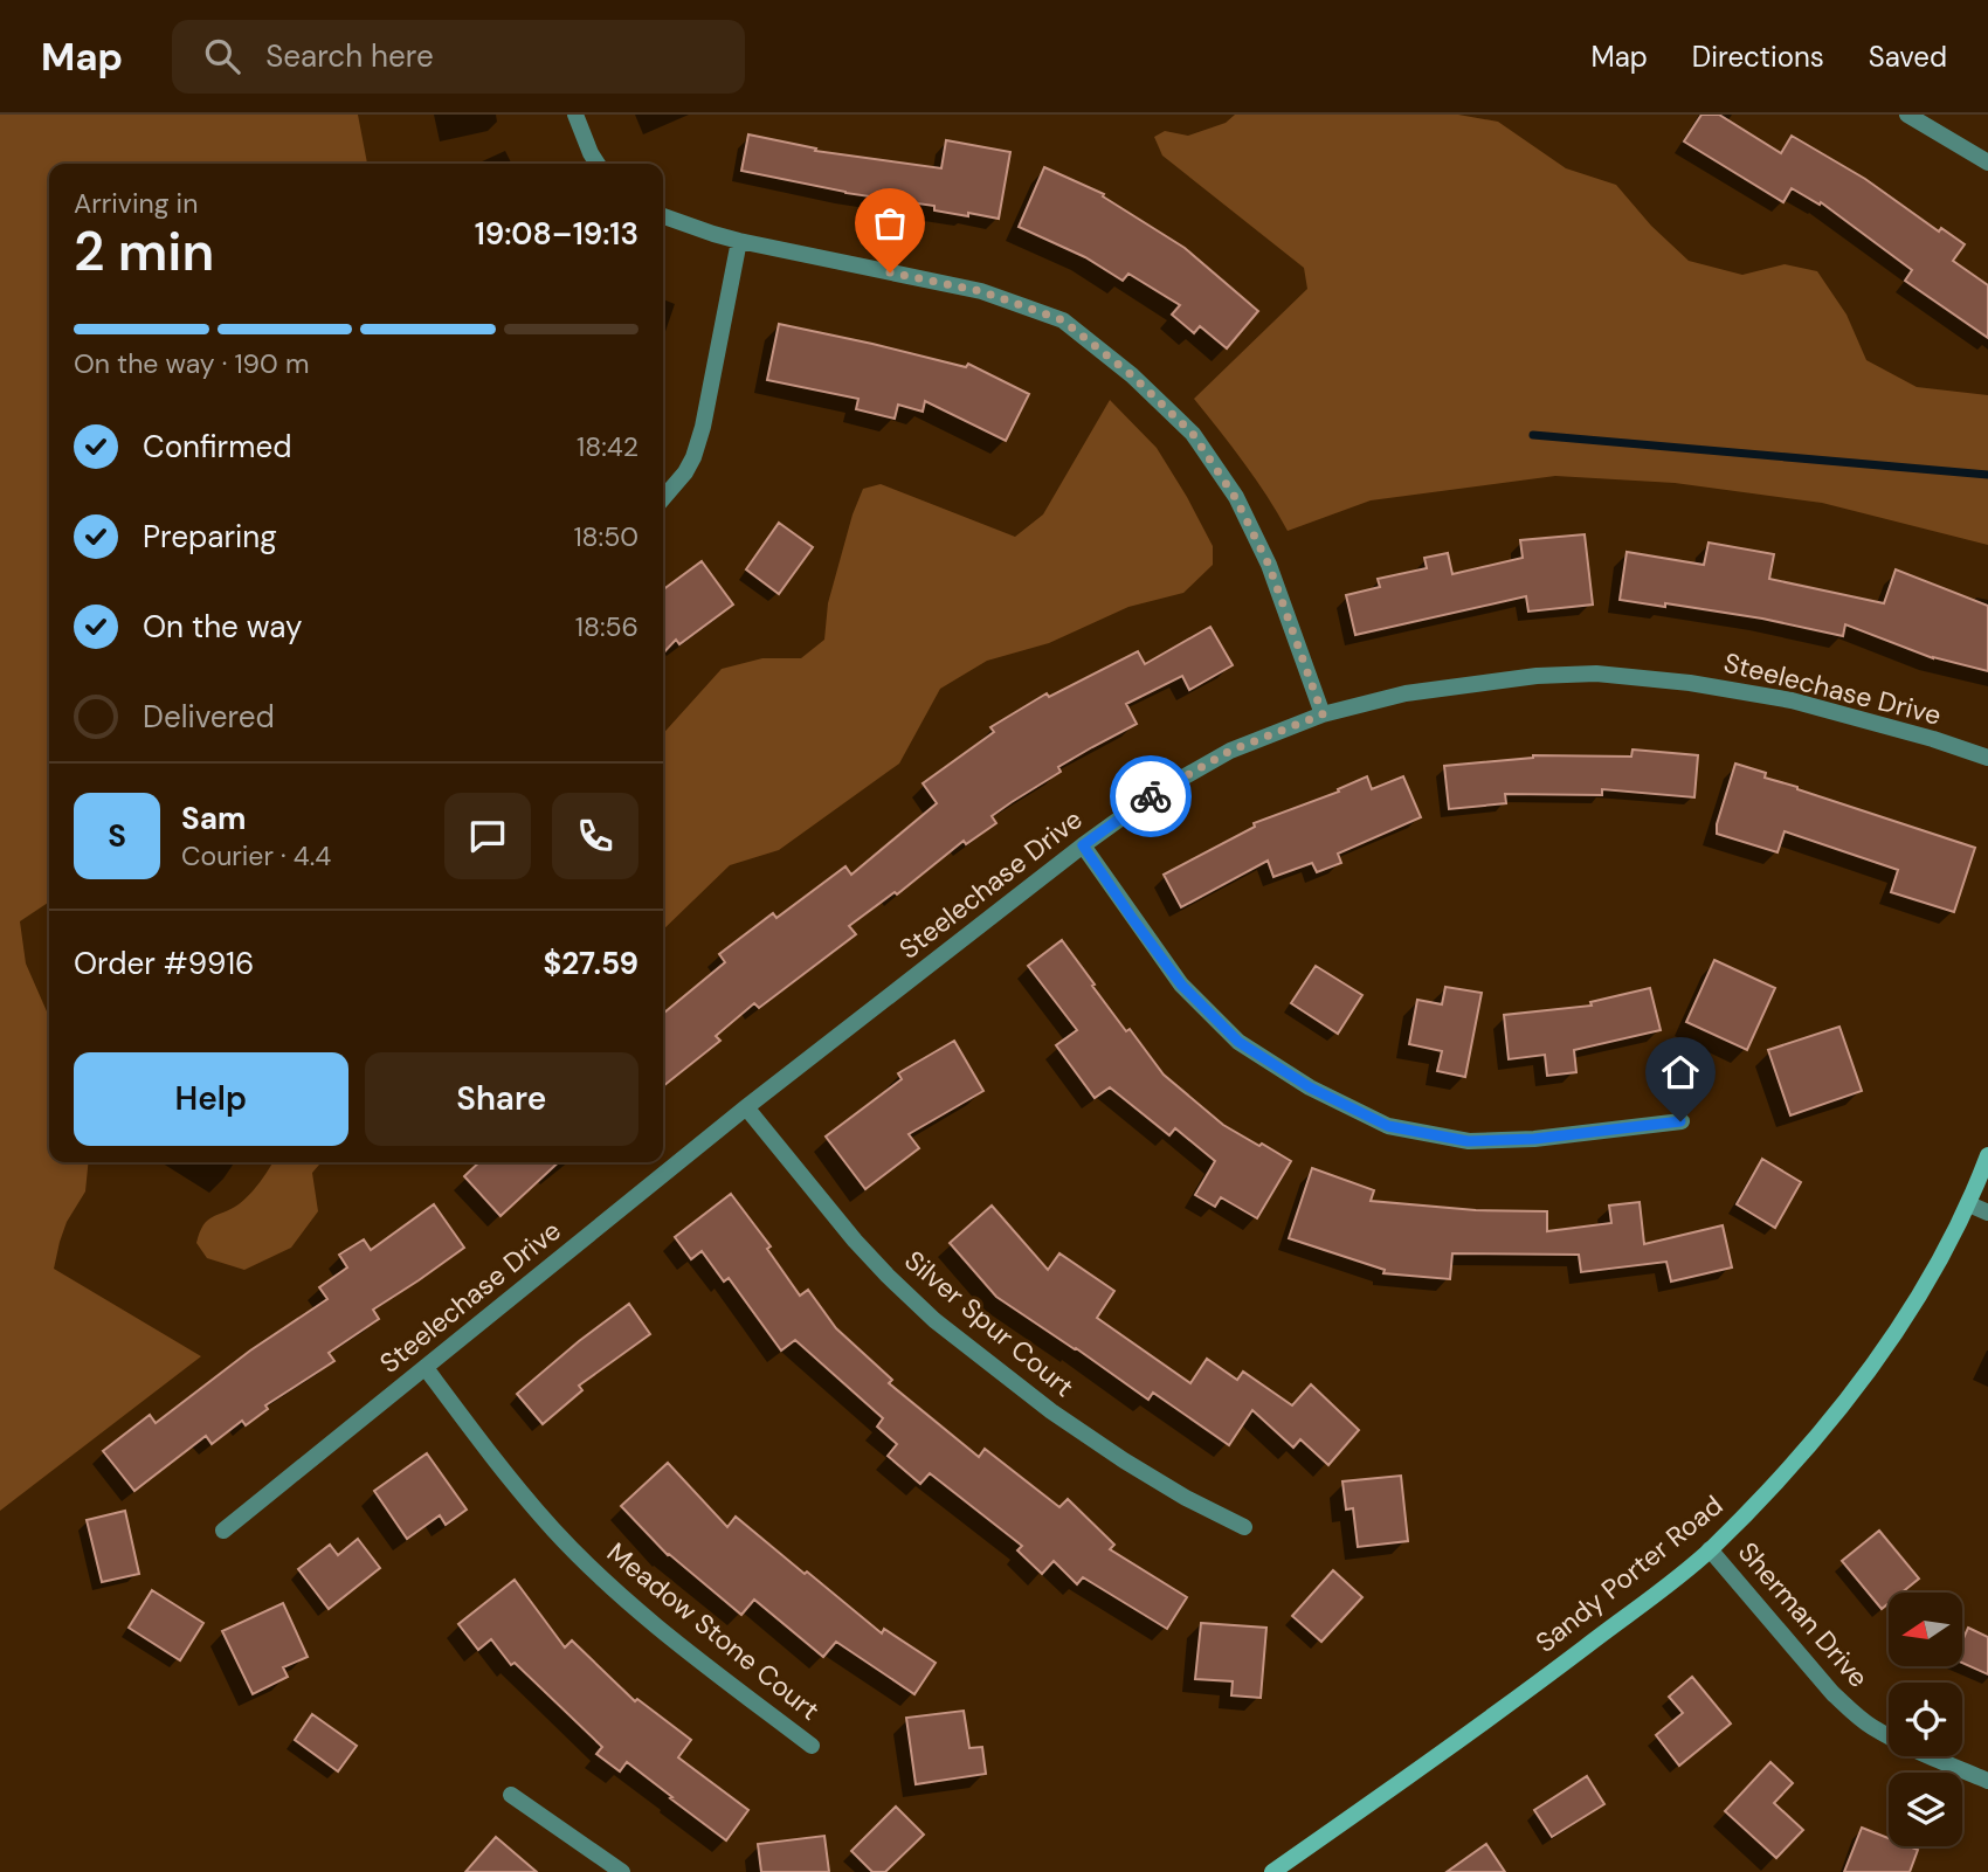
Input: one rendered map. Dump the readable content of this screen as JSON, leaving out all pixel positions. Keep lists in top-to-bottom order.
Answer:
{
  "streets": {
    "street": [
      "Steelechase Drive",
      "Silver Spur Court",
      "Sandy Porter Road",
      "Sherman Drive",
      "Meadow Stone Court"
    ]
  },
  "crossings": [
    ["Steelechase Drive", "Silver Spur Court"],
    ["Steelechase Drive", "Meadow Stone Court"],
    ["Sandy Porter Road", "Sherman Drive"]
  ],
  "north": "left",
  "page": {
    "header": "Map",
    "search": "Search here",
    "nav": ["Map", "Directions", "Saved"],
    "heading": ["2 min", "Arriving in", "19:08–19:13"],
    "panel": [
      "Sam",
      "Courier · 4.4",
      "Order #9916",
      "$27.59"
    ],
    "bar": "On the way · 190 m",
    "list": [
      ["Confirmed", "18:42"],
      ["Preparing", "18:50"],
      ["On the way", "18:56"],
      "Delivered"
    ],
    "round": "S",
    "buttons": ["Help", "Share"]
  }
}
